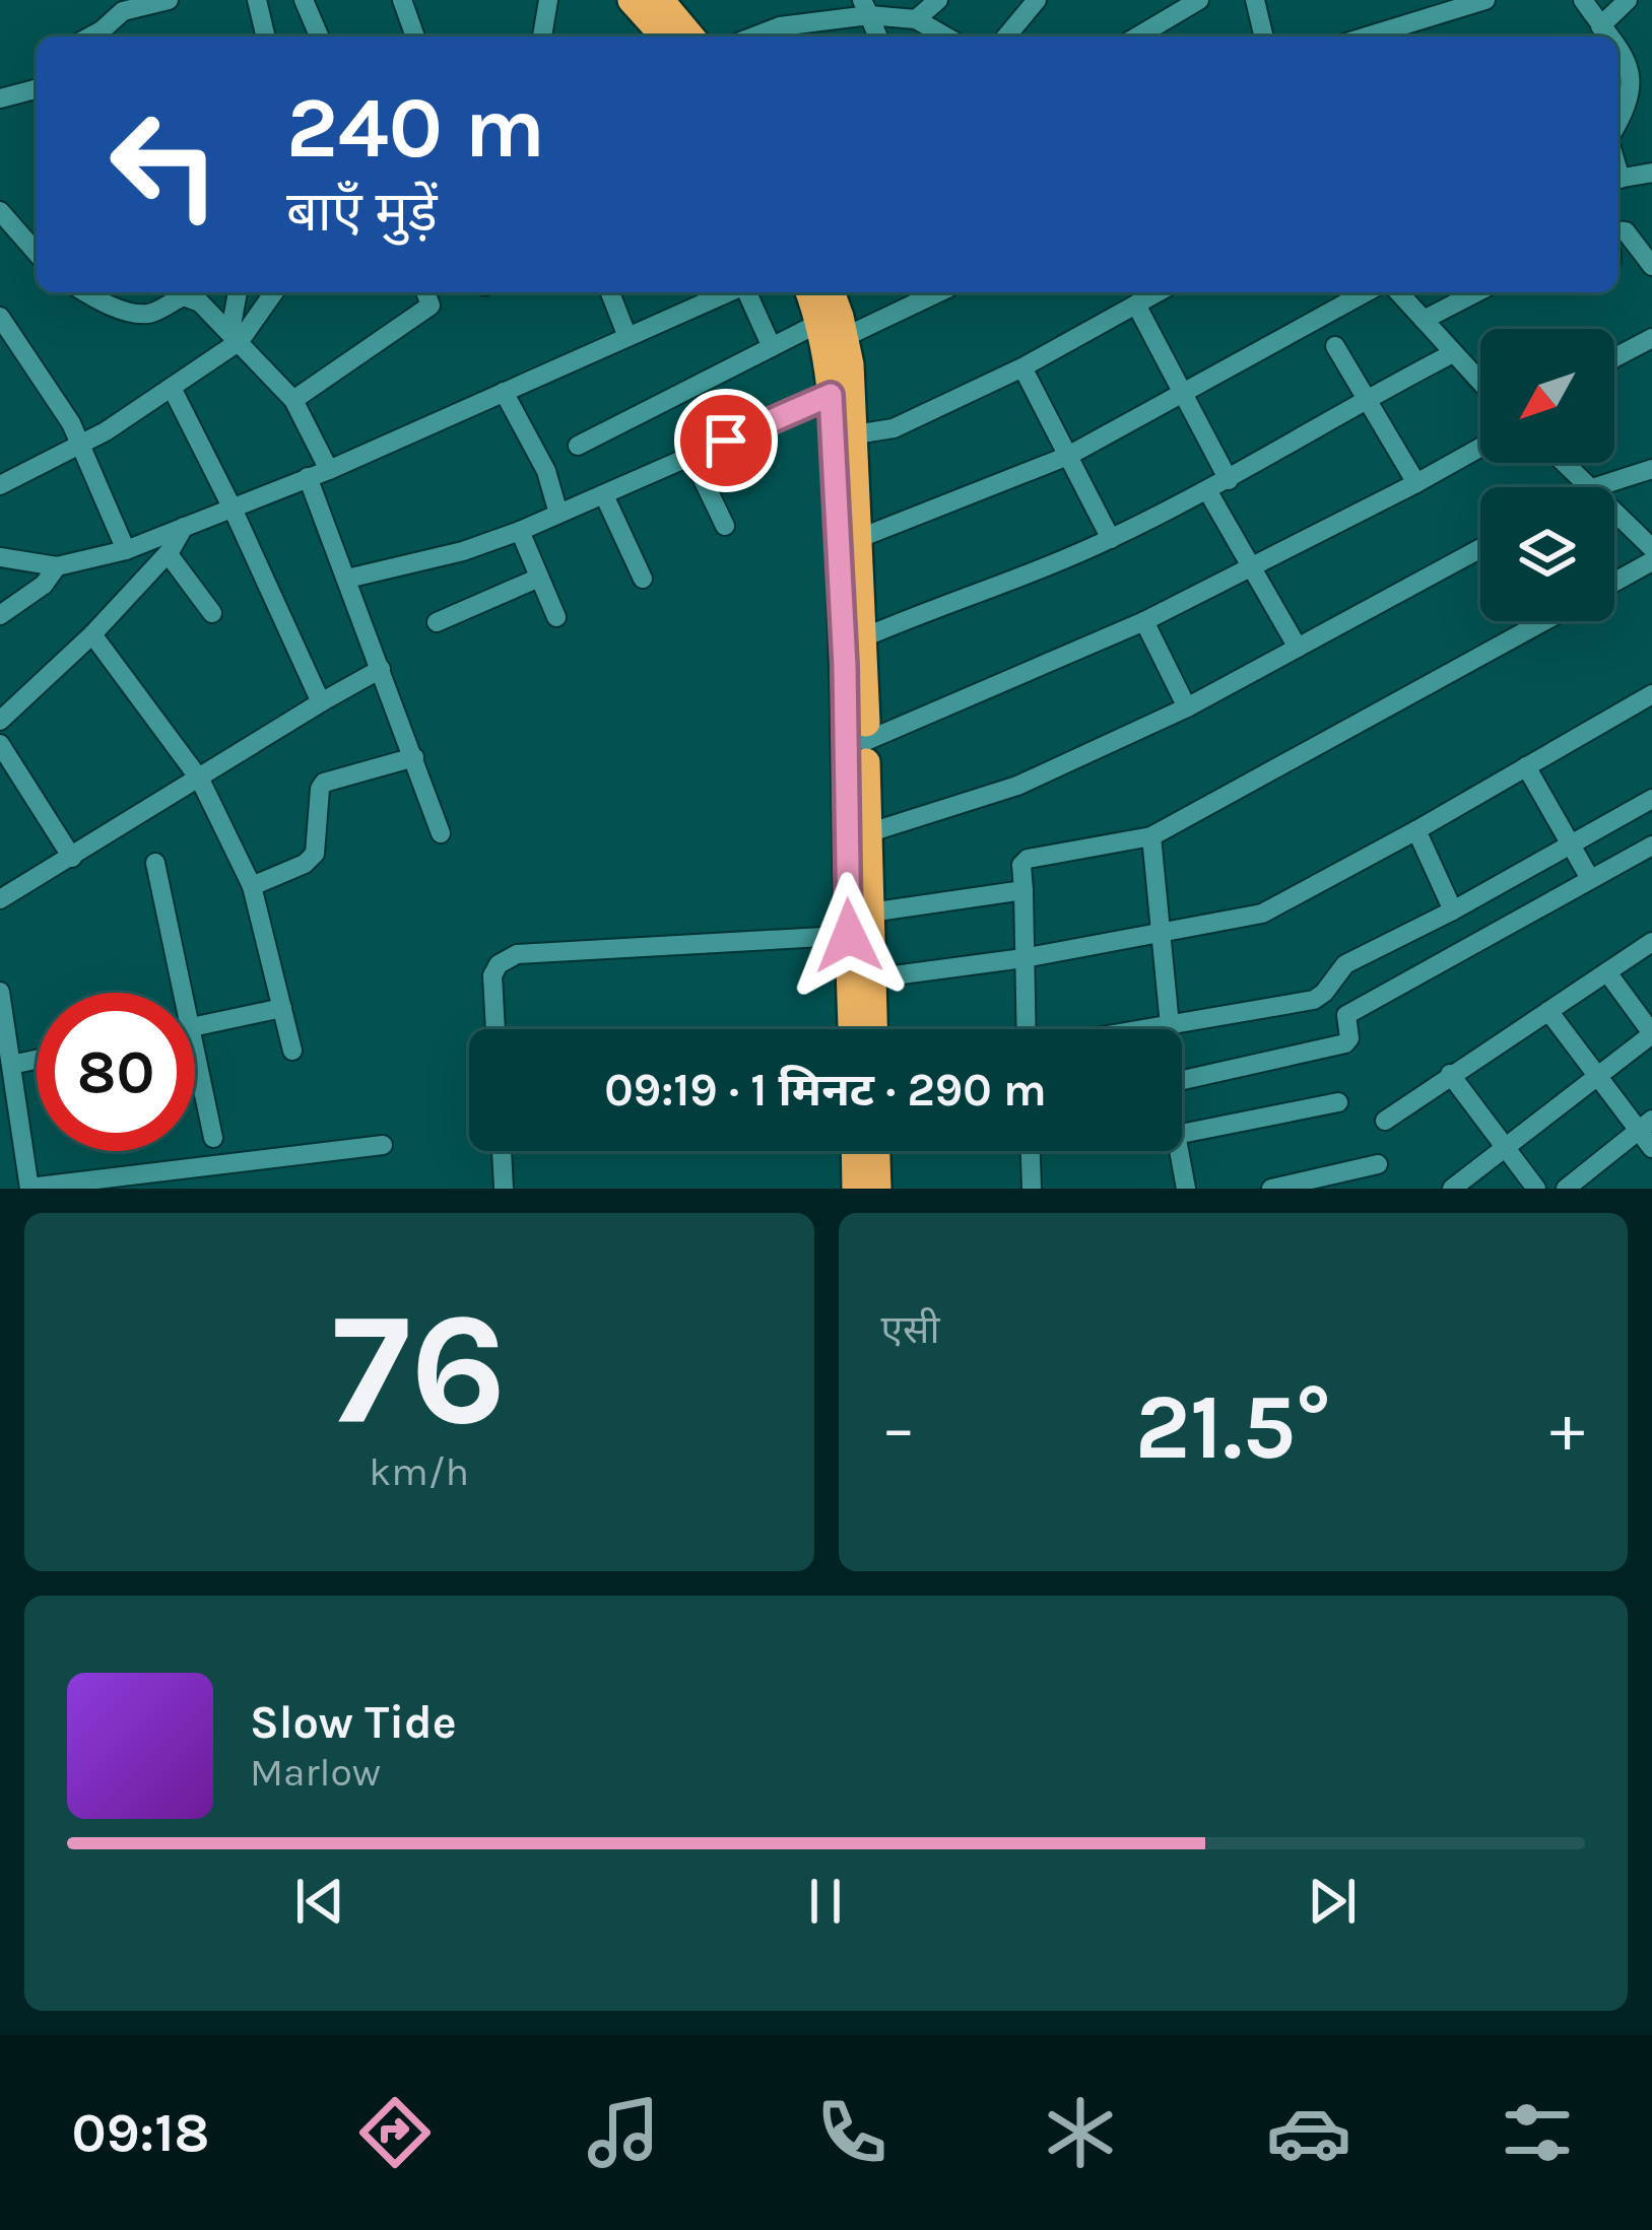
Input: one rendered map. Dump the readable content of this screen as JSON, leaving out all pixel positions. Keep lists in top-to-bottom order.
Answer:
{
  "north": "bottom left",
  "page": {
    "turn": ["240 m", "बाएँ मुड़ें"],
    "limit": "80",
    "trip": "09:19 · 1 मिनट · 290 m",
    "tile": [
      ["76", "km/h"],
      "एसी"
    ],
    "heat": ["−", "21.5°", "+"],
    "song": ["Slow Tide", "Marlow"],
    "tabs": "09:18"
  }
}
